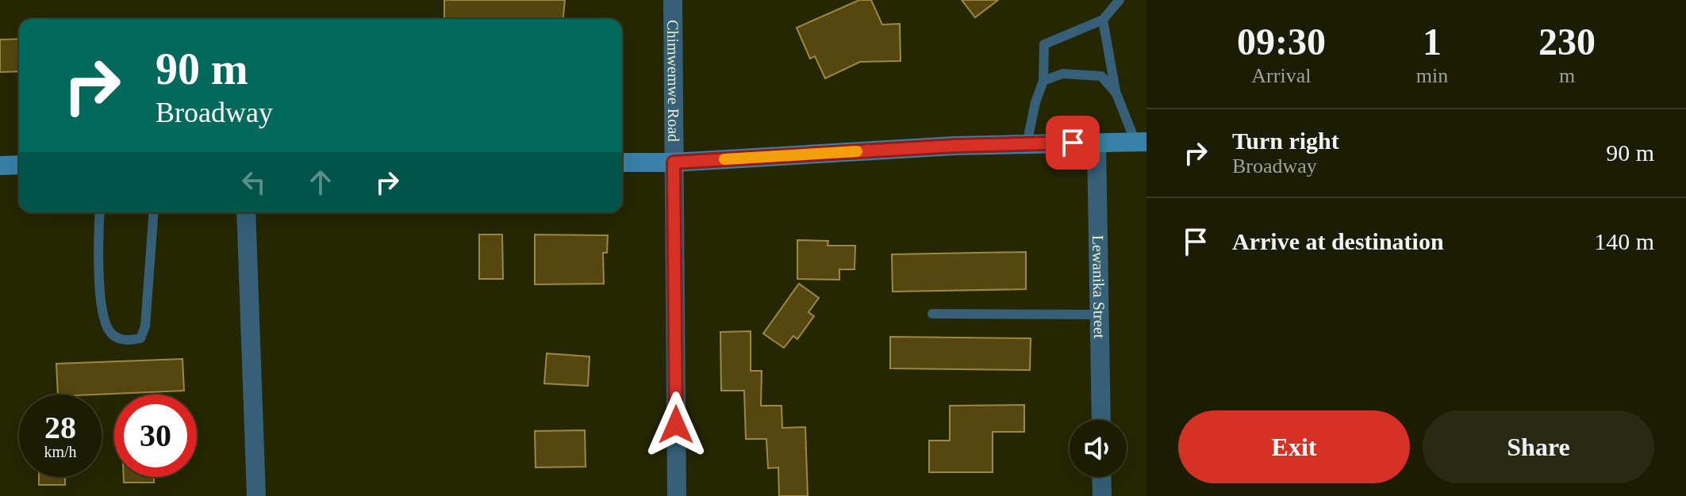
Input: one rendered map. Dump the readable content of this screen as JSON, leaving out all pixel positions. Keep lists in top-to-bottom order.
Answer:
{
  "streets": {
    "street": ["Chimwemwe Road", "Lewanika Street"]
  },
  "page": {
    "eta": [
      "09:30",
      "Arrival",
      "1",
      "min",
      "230",
      "m"
    ],
    "turn": ["90 m", "Broadway"],
    "list": [
      {
        "name": "Turn right",
        "note": "Broadway",
        "value": "90 m"
      },
      {
        "name": "Arrive at destination",
        "value": "140 m"
      }
    ],
    "speed": "28 km/h",
    "limit": "30",
    "buttons": ["Exit", "Share"]
  }
}
